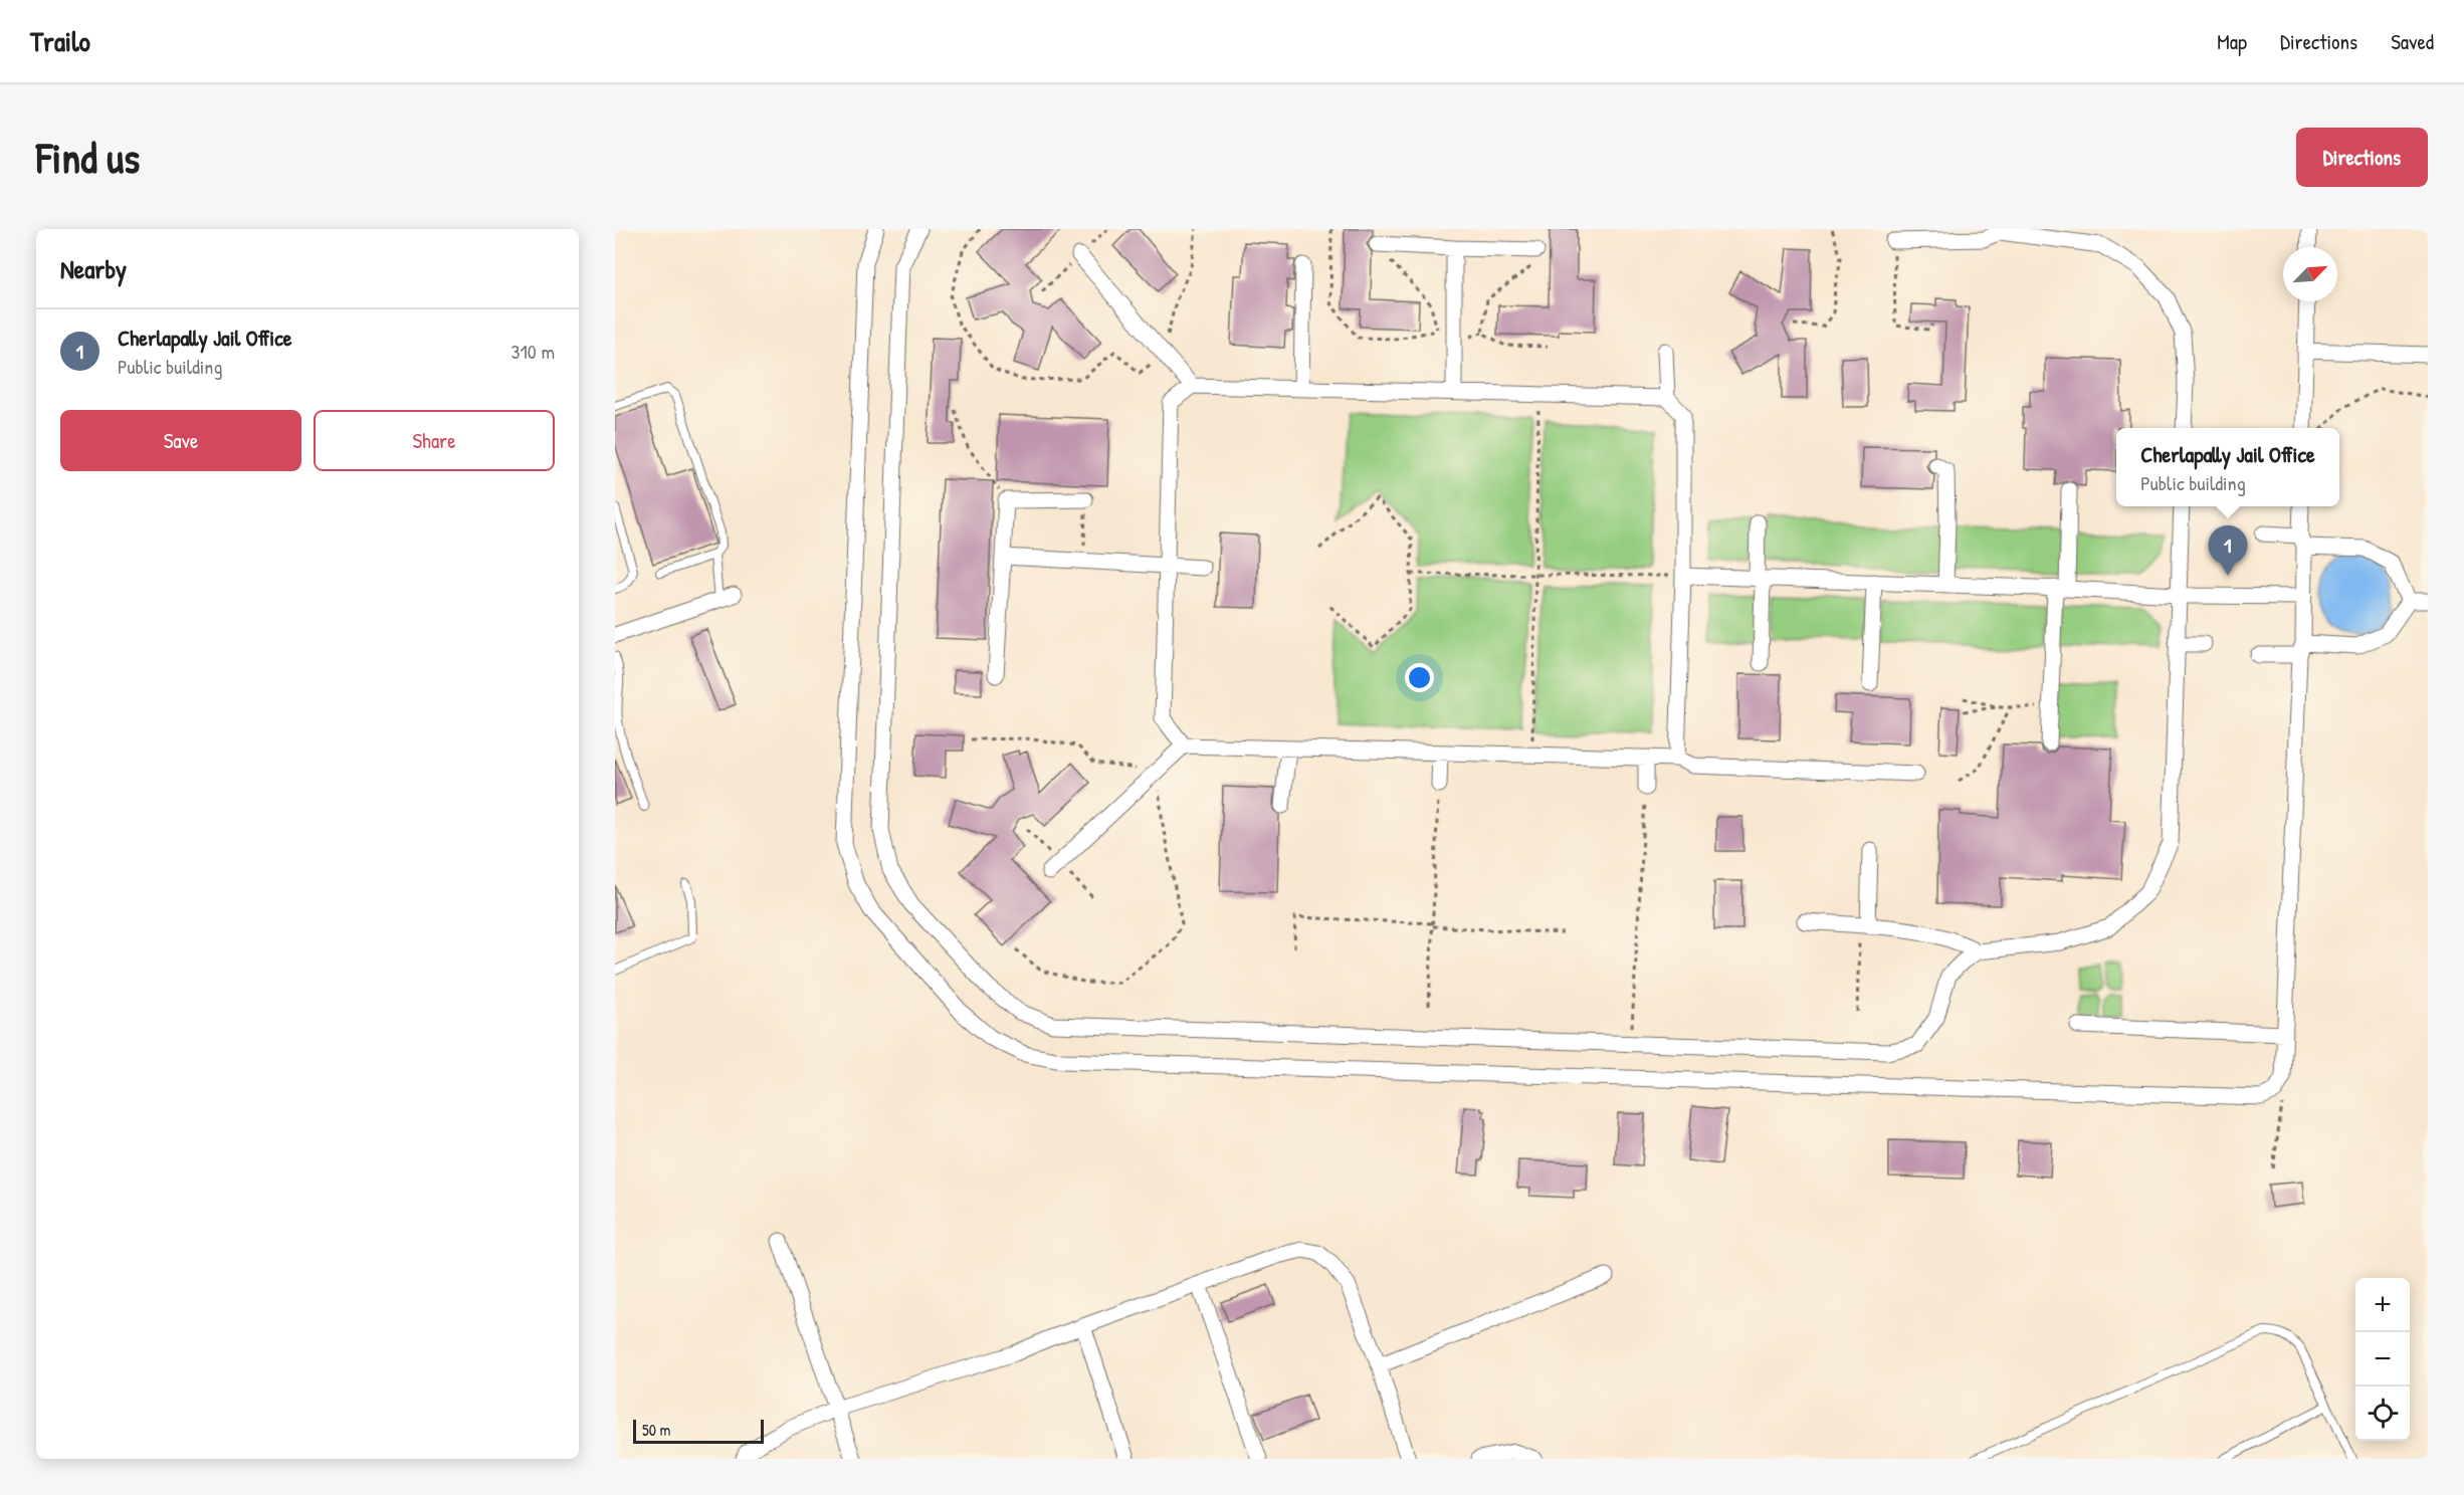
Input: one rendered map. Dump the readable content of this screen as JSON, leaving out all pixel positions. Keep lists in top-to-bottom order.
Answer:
{
  "scale_bar": "50 m",
  "north": "top right",
  "page": {
    "header": "Trailo",
    "nav": ["Map", "Directions", "Saved"],
    "buttons": [
      "Directions",
      ["Save", "Share"]
    ],
    "title": "Find us",
    "heading": "Nearby",
    "list": [
      {
        "mark": "1",
        "name": "Cherlapally Jail Office",
        "note": "Public building",
        "value": "310 m"
      }
    ],
    "popup": ["Cherlapally Jail Office", "Public building"],
    "pins": "1",
    "map_buttons": ["+", "−"],
    "scale": "50 m"
  }
}
